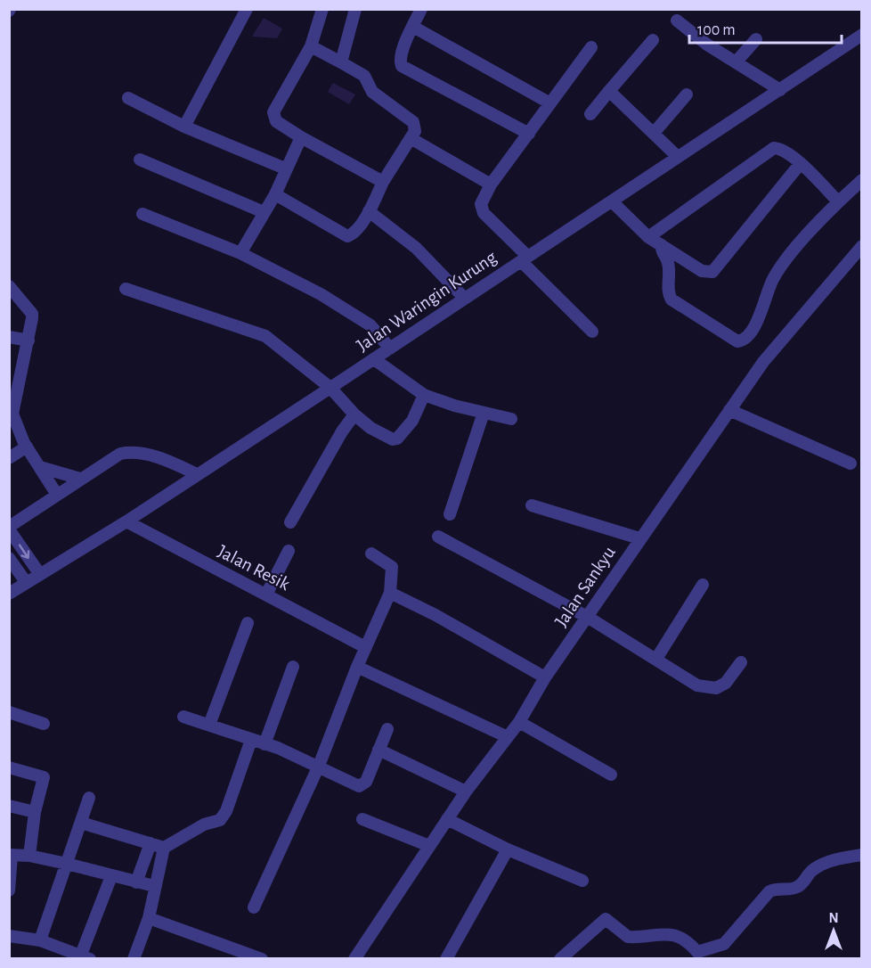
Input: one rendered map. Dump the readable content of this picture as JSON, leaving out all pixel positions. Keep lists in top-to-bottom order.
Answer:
{
  "streets": {
    "street": ["Jalan Waringin Kurung", "Jalan Resik", "Jalan Sankyu"]
  },
  "crossings": [
    ["Jalan Waringin Kurung", "Jalan Resik"]
  ],
  "scale_bar": "100 m",
  "north": "top"
}
